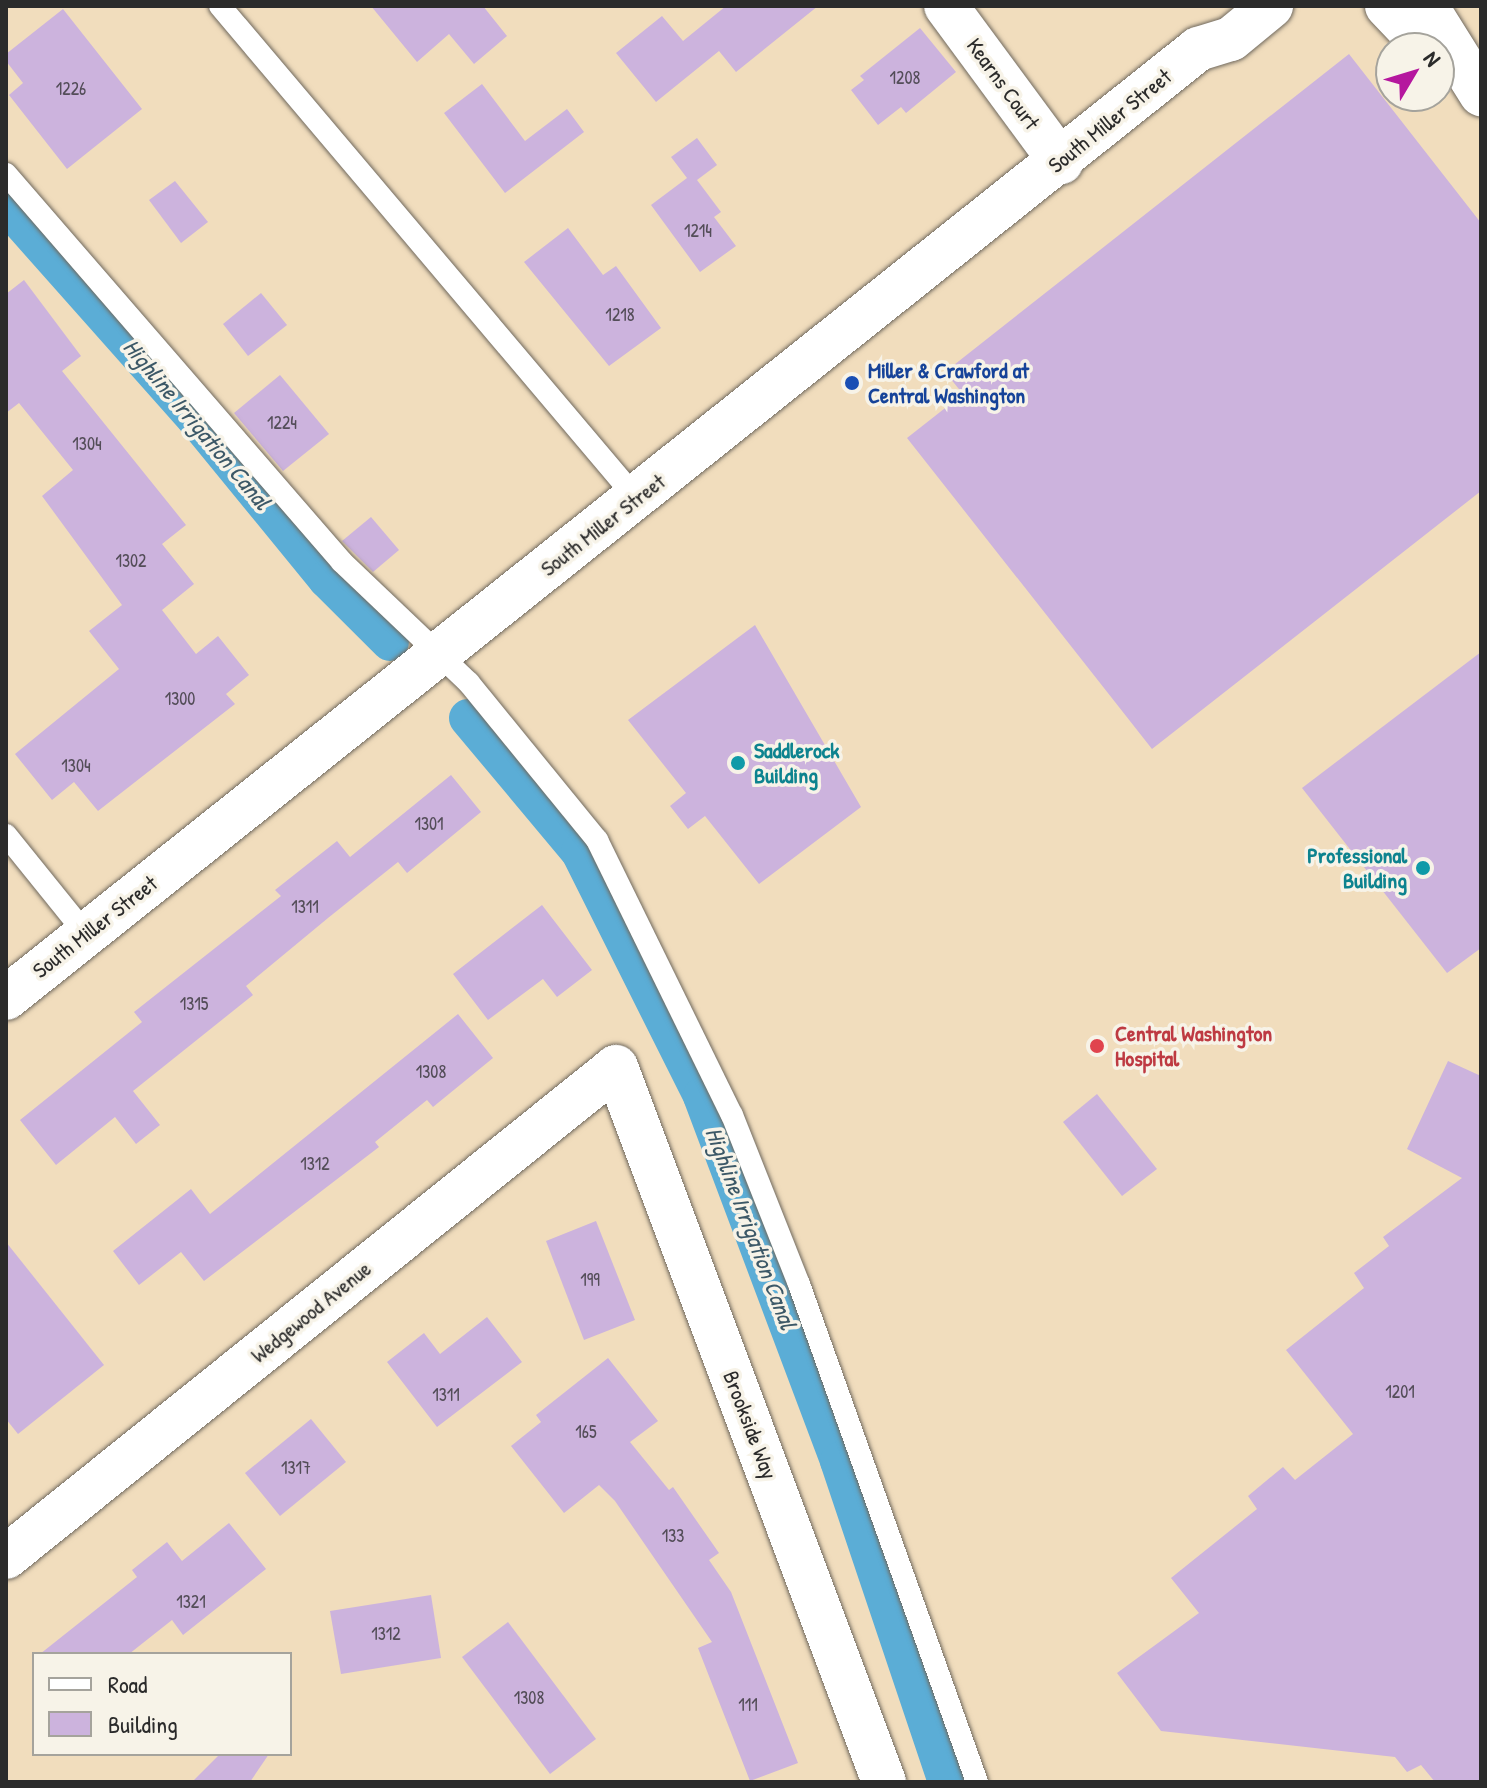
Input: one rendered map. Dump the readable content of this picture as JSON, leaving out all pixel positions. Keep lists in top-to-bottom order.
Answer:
{
  "streets": {
    "street": [
      "Kearns Court",
      "South Miller Street",
      "Wedgewood Avenue",
      "Brookside Way"
    ]
  },
  "crossings": [
    ["Kearns Court", "South Miller Street"],
    ["Wedgewood Avenue", "Brookside Way"]
  ],
  "water": ["Highline Irrigation Canal"],
  "places": [
    "Miller & Crawford at Central Washington",
    "Saddlerock Building",
    "Professional Building",
    "Central Washington Hospital"
  ],
  "house_numbers": [
    "1208",
    "1226",
    "1214",
    "1218",
    "1224",
    "1304",
    "1302",
    "1300",
    "1304",
    "1301",
    "1311",
    "1315",
    "1308",
    "1312",
    "199",
    "1201",
    "1311",
    "165",
    "1317",
    "133",
    "1321",
    "1312",
    "1308",
    "111"
  ],
  "legend": ["Road", "Building"],
  "north": "top right"
}
